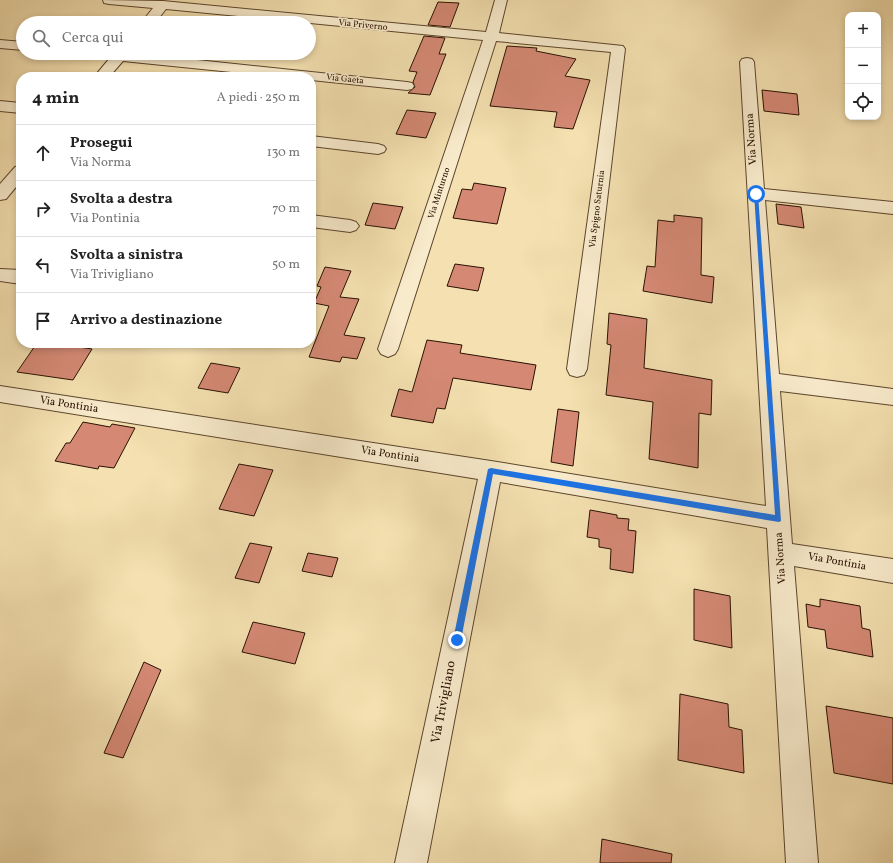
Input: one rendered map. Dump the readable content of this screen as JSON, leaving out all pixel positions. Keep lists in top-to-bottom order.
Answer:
{
  "streets": {
    "street": [
      "Via Priverno",
      "Via Gaeta",
      "Via Norma",
      "Via Minturno",
      "Via Spigno Saturnia",
      "Via Pontinia",
      "Via Trivigliano"
    ]
  },
  "crossings": [
    ["Via Priverno", "Via Minturno"],
    ["Via Priverno", "Via Spigno Saturnia"],
    ["Via Norma", "Via Pontinia"],
    ["Via Pontinia", "Via Trivigliano"]
  ],
  "page": {
    "map_buttons": ["+", "−"],
    "search": "Cerca qui",
    "heading": ["4 min", "A piedi · 250 m"],
    "list": [
      ["Prosegui", "Via Norma", "130 m"],
      ["Svolta a destra", "Via Pontinia", "70 m"],
      ["Svolta a sinistra", "Via Trivigliano", "50 m"],
      "Arrivo a destinazione"
    ]
  }
}
